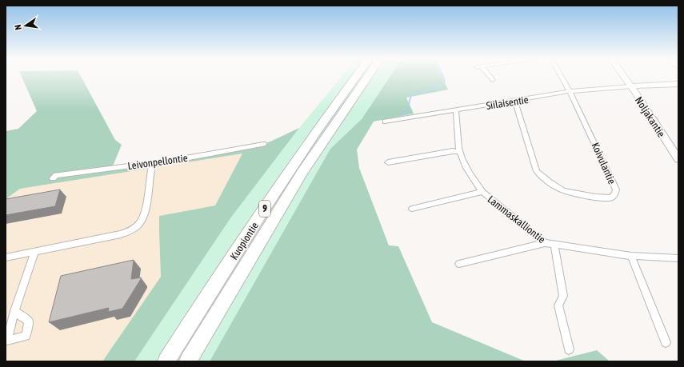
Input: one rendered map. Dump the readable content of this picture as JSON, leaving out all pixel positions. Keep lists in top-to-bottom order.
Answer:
{
  "streets": {
    "highway": ["9", "Kuopiontie"],
    "main road": ["Noljakantie"],
    "street": [
      "Siilaisentie",
      "Leivonpellontie",
      "Koivulantie",
      "Lammaskalliontie"
    ]
  },
  "crossings": [
    ["Siilaisentie", "Noljakantie"],
    ["Siilaisentie", "Koivulantie"],
    ["Siilaisentie", "Lammaskalliontie"]
  ],
  "north": "left"
}
